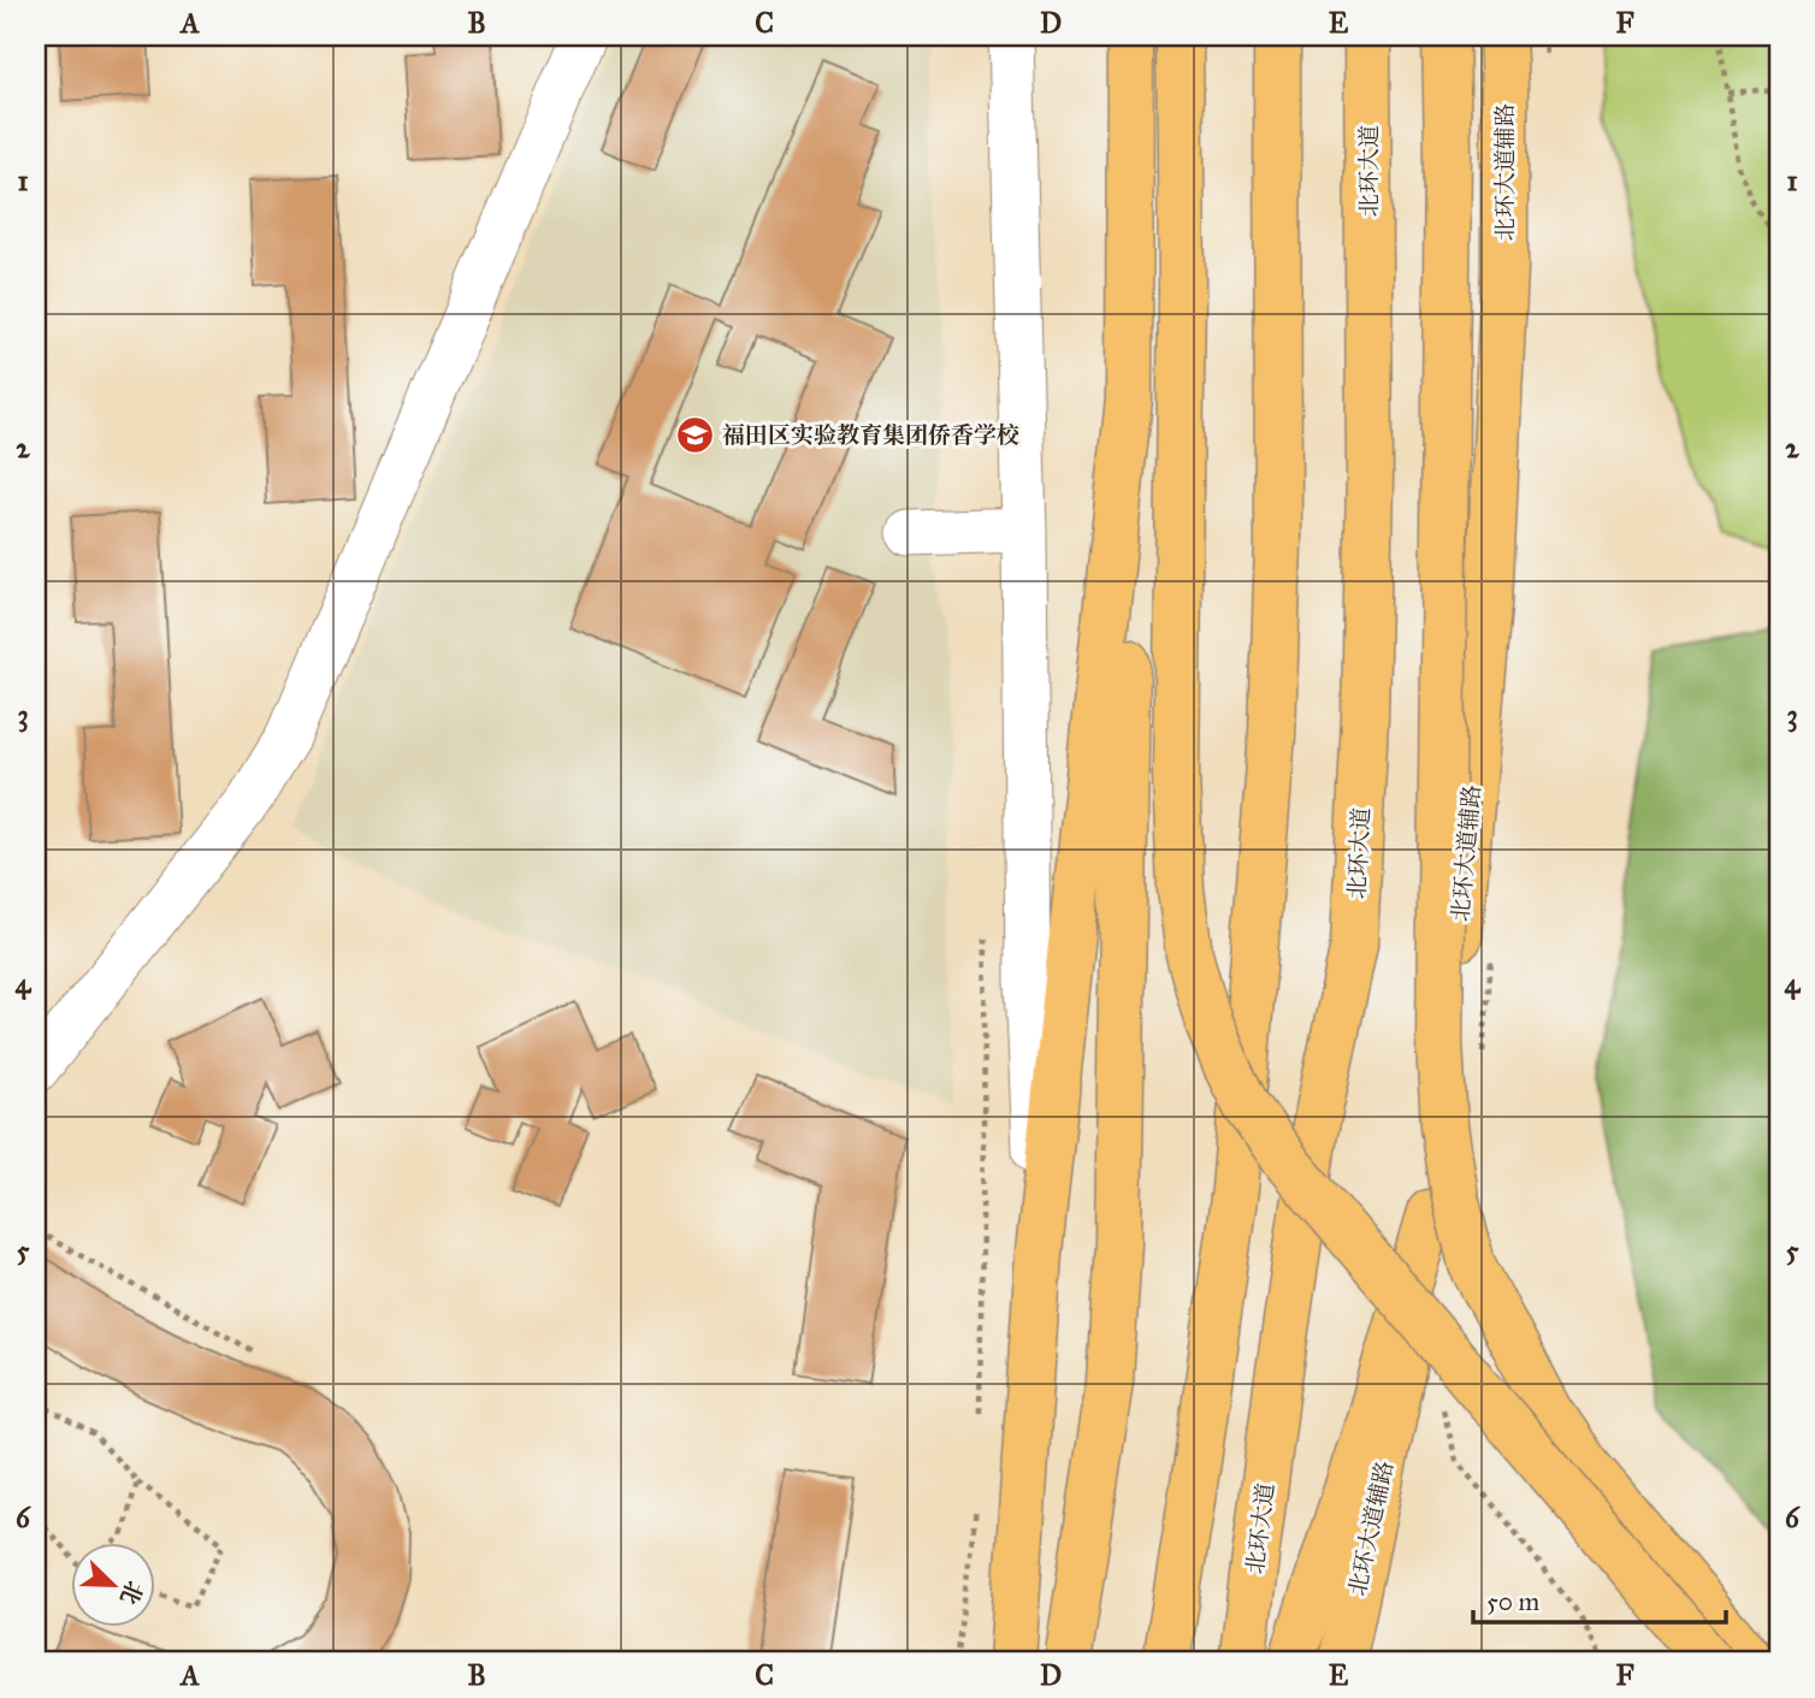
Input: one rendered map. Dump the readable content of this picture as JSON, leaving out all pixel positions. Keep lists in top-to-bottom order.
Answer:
{
  "streets": {
    "main road": ["北环大道", "北环大道辅路"]
  },
  "places": {
    "school or university": ["福田区实验教育集团侨香学校"]
  },
  "scale_bar": "50 m",
  "north": "bottom right",
  "grid": {
    "columns": [
      "A",
      "B",
      "C",
      "D",
      "E",
      "F"
    ],
    "rows": [
      "1",
      "2",
      "3",
      "4",
      "5",
      "6"
    ]
  }
}
